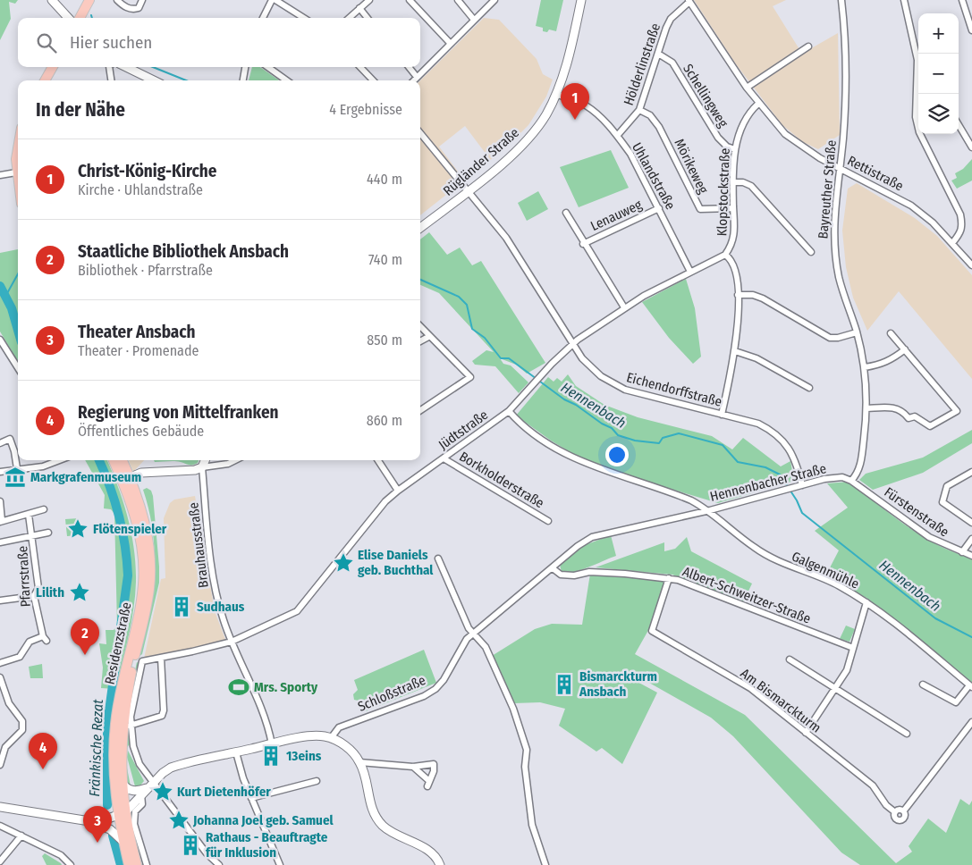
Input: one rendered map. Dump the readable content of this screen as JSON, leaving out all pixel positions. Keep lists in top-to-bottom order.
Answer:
{
  "streets": {
    "main road": ["Residenzstraße"],
    "street": [
      "Hölderlinstraße",
      "Schellingweg",
      "Rügländer Straße",
      "Mörikeweg",
      "Rettistraße",
      "Uhlandstraße",
      "Bayreuther Straße",
      "Klopstockstraße",
      "Lenauweg",
      "Eichendorffstraße",
      "Jüdtstraße",
      "Borkholderstraße",
      "Hennenbacher Straße",
      "Fürstenstraße",
      "Brauhausstraße",
      "Galgenmühle",
      "Pfarrstraße",
      "Albert-Schweitzer-Straße",
      "Schloßstraße",
      "Am Bismarckturm"
    ]
  },
  "crossings": [
    ["Hölderlinstraße", "Schellingweg"],
    ["Hölderlinstraße", "Mörikeweg"],
    ["Hölderlinstraße", "Rettistraße"],
    ["Hölderlinstraße", "Uhlandstraße"],
    ["Schellingweg", "Klopstockstraße"],
    ["Rügländer Straße", "Uhlandstraße"],
    ["Rügländer Straße", "Eichendorffstraße"],
    ["Mörikeweg", "Klopstockstraße"],
    ["Rettistraße", "Bayreuther Straße"],
    ["Rettistraße", "Klopstockstraße"],
    ["Uhlandstraße", "Lenauweg"],
    ["Uhlandstraße", "Jüdtstraße"],
    ["Bayreuther Straße", "Hennenbacher Straße"],
    ["Bayreuther Straße", "Fürstenstraße"],
    ["Klopstockstraße", "Eichendorffstraße"],
    ["Klopstockstraße", "Jüdtstraße"],
    ["Lenauweg", "Jüdtstraße"],
    ["Eichendorffstraße", "Jüdtstraße"],
    ["Eichendorffstraße", "Hennenbacher Straße"],
    ["Jüdtstraße", "Borkholderstraße"],
    ["Jüdtstraße", "Hennenbacher Straße"],
    ["Jüdtstraße", "Brauhausstraße"],
    ["Hennenbacher Straße", "Fürstenstraße"],
    ["Hennenbacher Straße", "Galgenmühle"],
    ["Hennenbacher Straße", "Schloßstraße"],
    ["Galgenmühle", "Schloßstraße"],
    ["Albert-Schweitzer-Straße", "Schloßstraße"],
    ["Albert-Schweitzer-Straße", "Am Bismarckturm"]
  ],
  "water": ["Hennenbach", "Fränkische Rezat"],
  "places": {
    "museum": ["Markgrafenmuseum"],
    "place": [
      "Flötenspieler",
      "Elise Daniels geb. Buchthal",
      "Lilith",
      "Kurt Dietenhöfer",
      "Johanna Joel geb. Samuel"
    ],
    "building": [
      "Sudhaus",
      "Bismarckturm Ansbach",
      "13eins",
      "Rathaus - Beauftragte für Inklusion"
    ],
    "sports": ["Mrs. Sporty"]
  },
  "page": {
    "map_buttons": ["+", "−"],
    "search": "Hier suchen",
    "heading": ["In der Nähe", "4 Ergebnisse"],
    "pins": [
      "1",
      "2",
      "4",
      "3"
    ],
    "list": [
      {
        "mark": "1",
        "name": "Christ-König-Kirche",
        "note": "Kirche · Uhlandstraße",
        "value": "440 m"
      },
      {
        "mark": "2",
        "name": "Staatliche Bibliothek Ansbach",
        "note": "Bibliothek · Pfarrstraße",
        "value": "740 m"
      },
      {
        "mark": "3",
        "name": "Theater Ansbach",
        "note": "Theater · Promenade",
        "value": "850 m"
      },
      {
        "mark": "4",
        "name": "Regierung von Mittelfranken",
        "note": "Öffentliches Gebäude",
        "value": "860 m"
      }
    ]
  }
}
